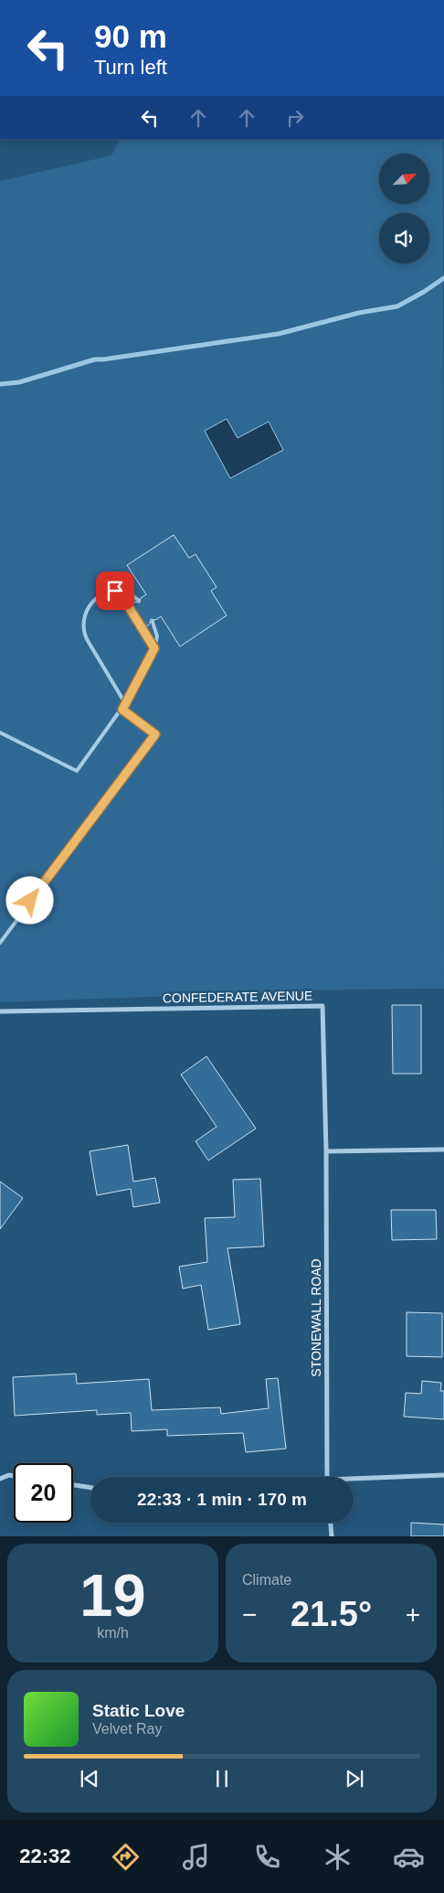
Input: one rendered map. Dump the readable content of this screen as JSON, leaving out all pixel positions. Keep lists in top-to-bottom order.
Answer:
{
  "streets": {
    "street": ["CONFEDERATE AVENUE", "STONEWALL ROAD"]
  },
  "crossings": [
    ["CONFEDERATE AVENUE", "STONEWALL ROAD"]
  ],
  "north": "top right",
  "page": {
    "turn": ["90 m", "Turn left"],
    "limit": "20",
    "trip": "22:33 · 1 min · 170 m",
    "tile": [
      ["19", "km/h"],
      "Climate"
    ],
    "heat": ["−", "21.5°", "+"],
    "song": ["Static Love", "Velvet Ray"],
    "tabs": "22:32"
  }
}
